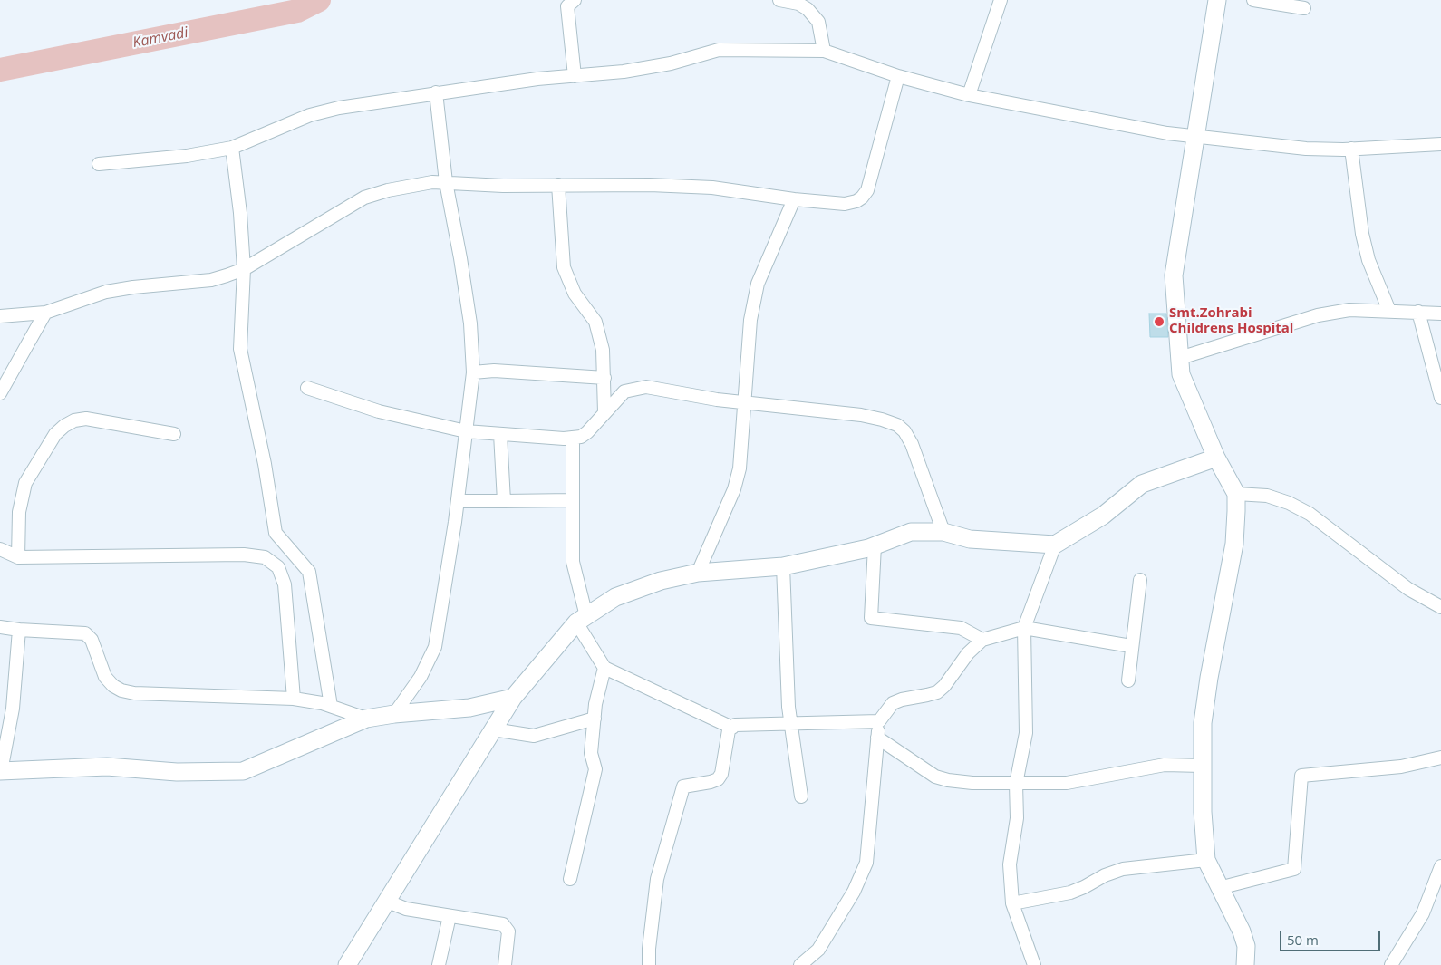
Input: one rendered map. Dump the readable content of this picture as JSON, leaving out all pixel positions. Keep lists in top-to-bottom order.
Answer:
{
  "water": ["Kamvadi"],
  "places": ["Smt.Zohrabi Childrens Hospital"],
  "scale_bar": "50 m"
}
